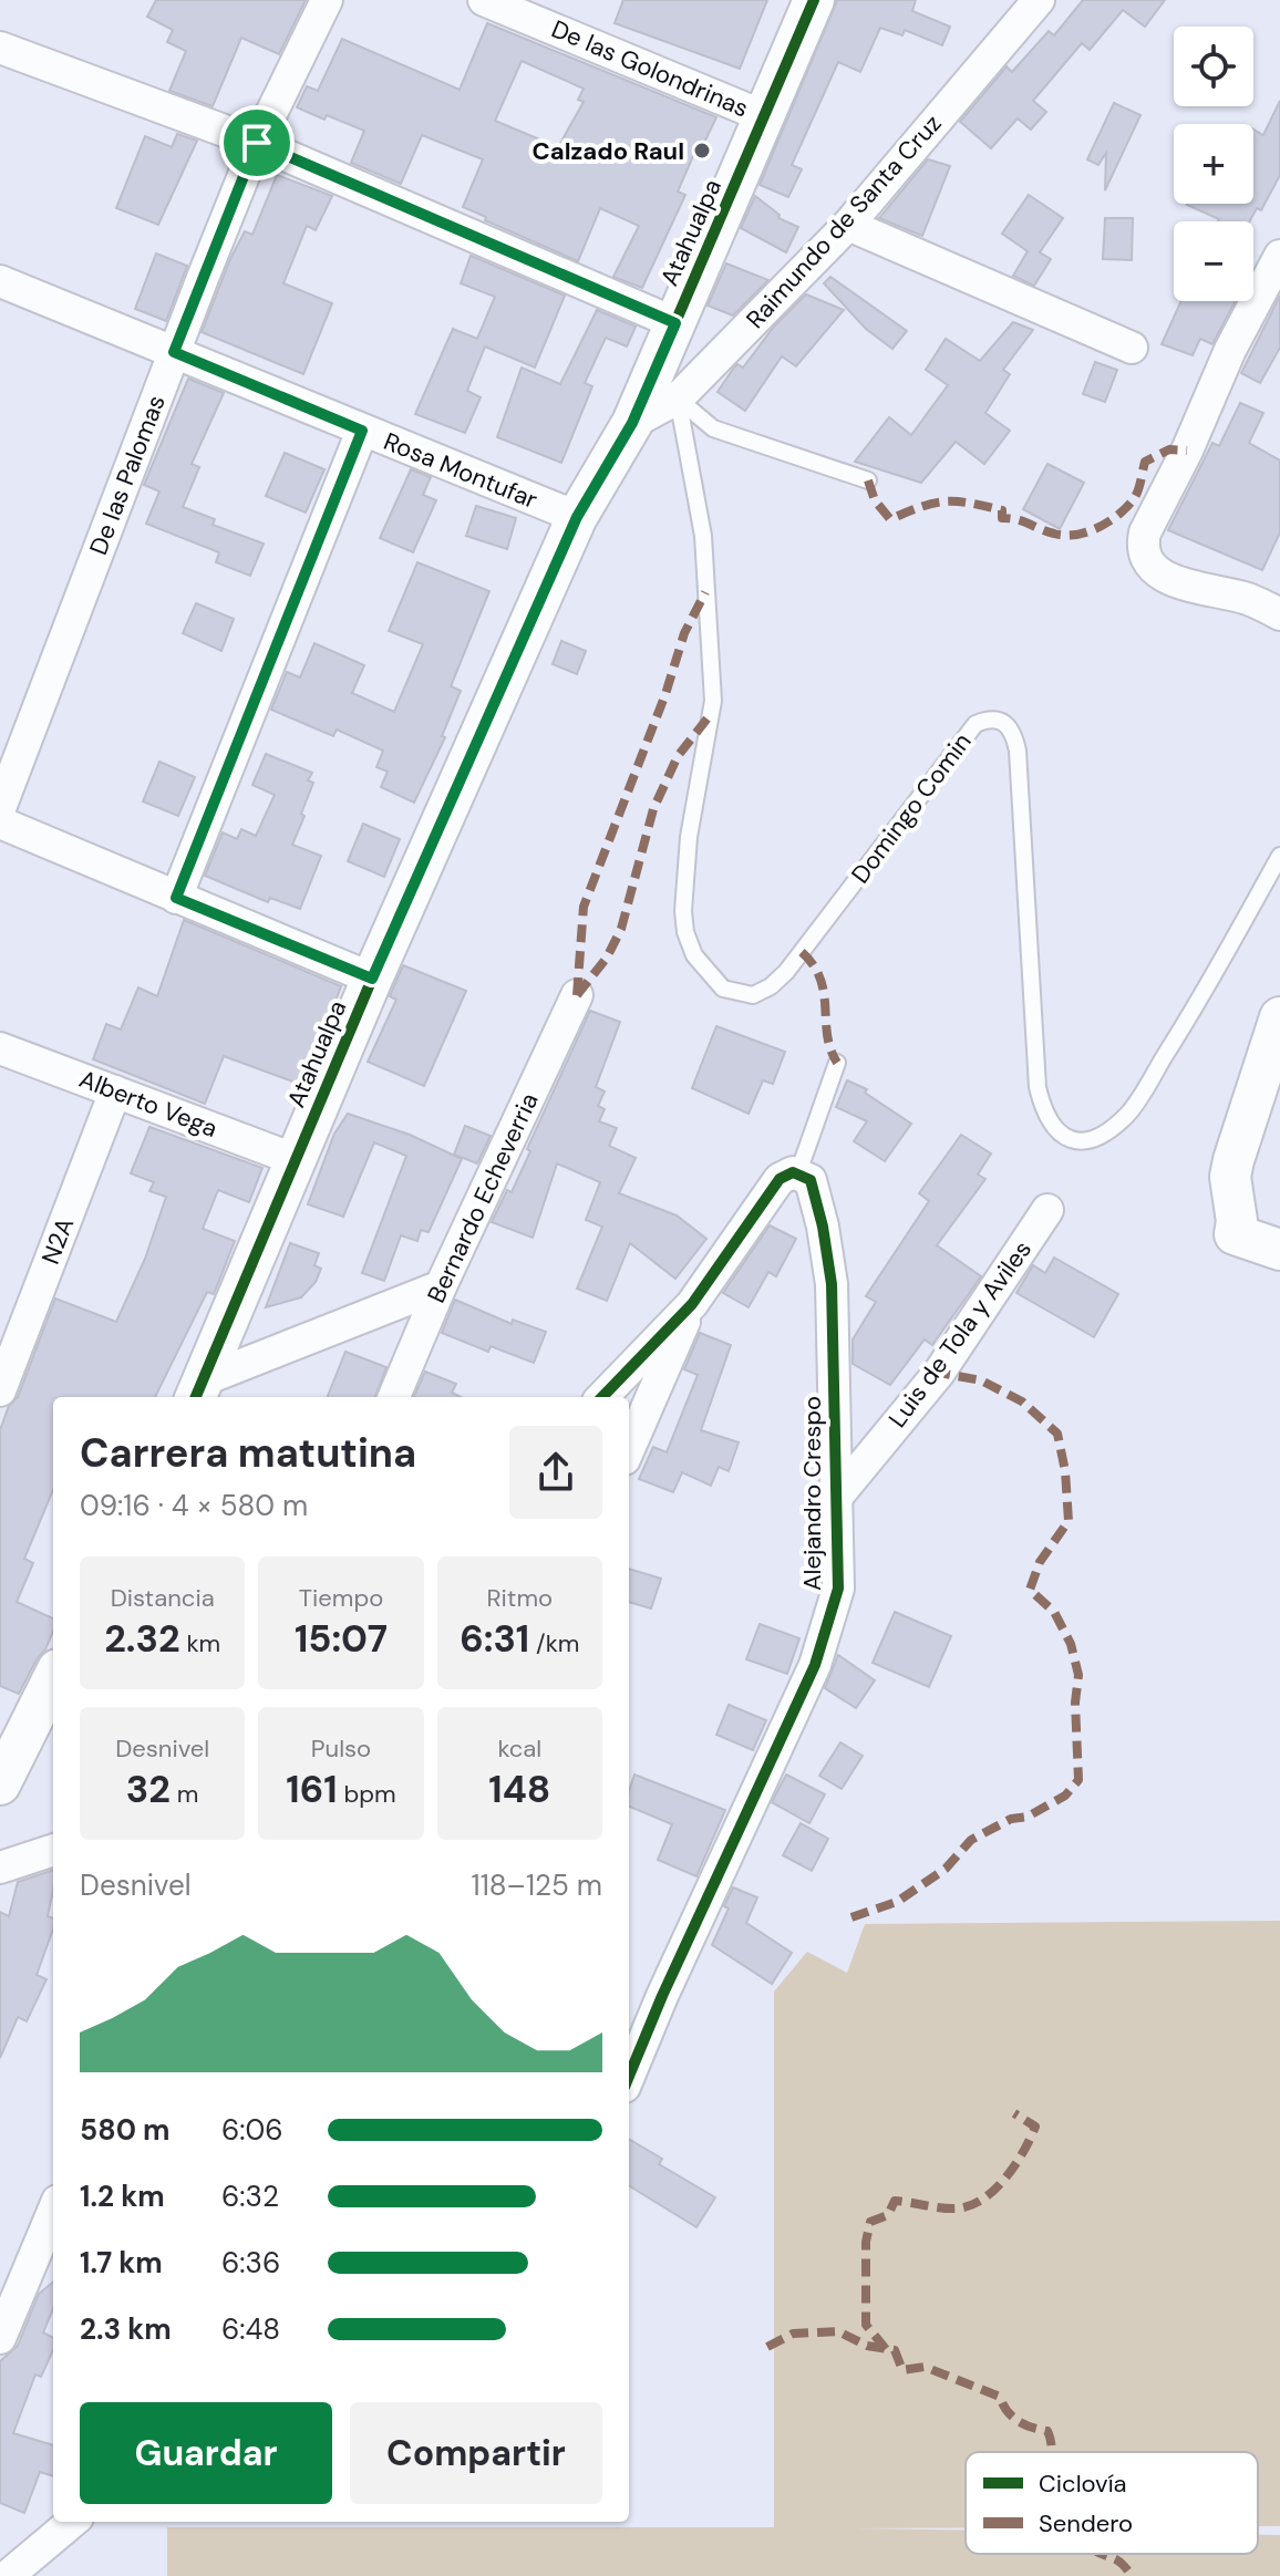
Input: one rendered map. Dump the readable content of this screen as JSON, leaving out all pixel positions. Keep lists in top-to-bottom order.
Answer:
{
  "streets": {
    "street": [
      "De las Golondrinas",
      "Raimundo de Santa Cruz",
      "Atahualpa",
      "Rosa Montufar",
      "De las Palomas",
      "Alberto Vega",
      "Bernardo Echeverria",
      "N2A",
      "Luis de Tola y Aviles",
      "Alejandro Crespo"
    ],
    "lane": ["Domingo Comin"]
  },
  "crossings": [
    ["De las Golondrinas", "Atahualpa"],
    ["Raimundo de Santa Cruz", "Atahualpa"],
    ["Raimundo de Santa Cruz", "Domingo Comin"],
    ["Atahualpa", "Rosa Montufar"],
    ["Atahualpa", "Alberto Vega"],
    ["Rosa Montufar", "De las Palomas"],
    ["Alberto Vega", "N2A"],
    ["Luis de Tola y Aviles", "Alejandro Crespo"]
  ],
  "places": ["Calzado Raul"],
  "legend": ["Ciclovía", "Sendero"],
  "page": {
    "map_buttons": ["+", "−"],
    "heading": ["Carrera matutina", "09:16 · 4 × 580 m"],
    "stats": [
      ["Distancia", "2.32 km"],
      ["Tiempo", "15:07"],
      ["Ritmo", "6:31 /km"],
      ["Desnivel", "32 m"],
      ["Pulso", "161 bpm"],
      ["kcal", "148"]
    ],
    "chart": ["Desnivel", "118–125 m"],
    "list": [
      {
        "name": "580 m",
        "note": "6:06"
      },
      {
        "name": "1.2 km",
        "note": "6:32"
      },
      {
        "name": "1.7 km",
        "note": "6:36"
      },
      {
        "name": "2.3 km",
        "note": "6:48"
      }
    ],
    "buttons": ["Guardar", "Compartir"]
  }
}
